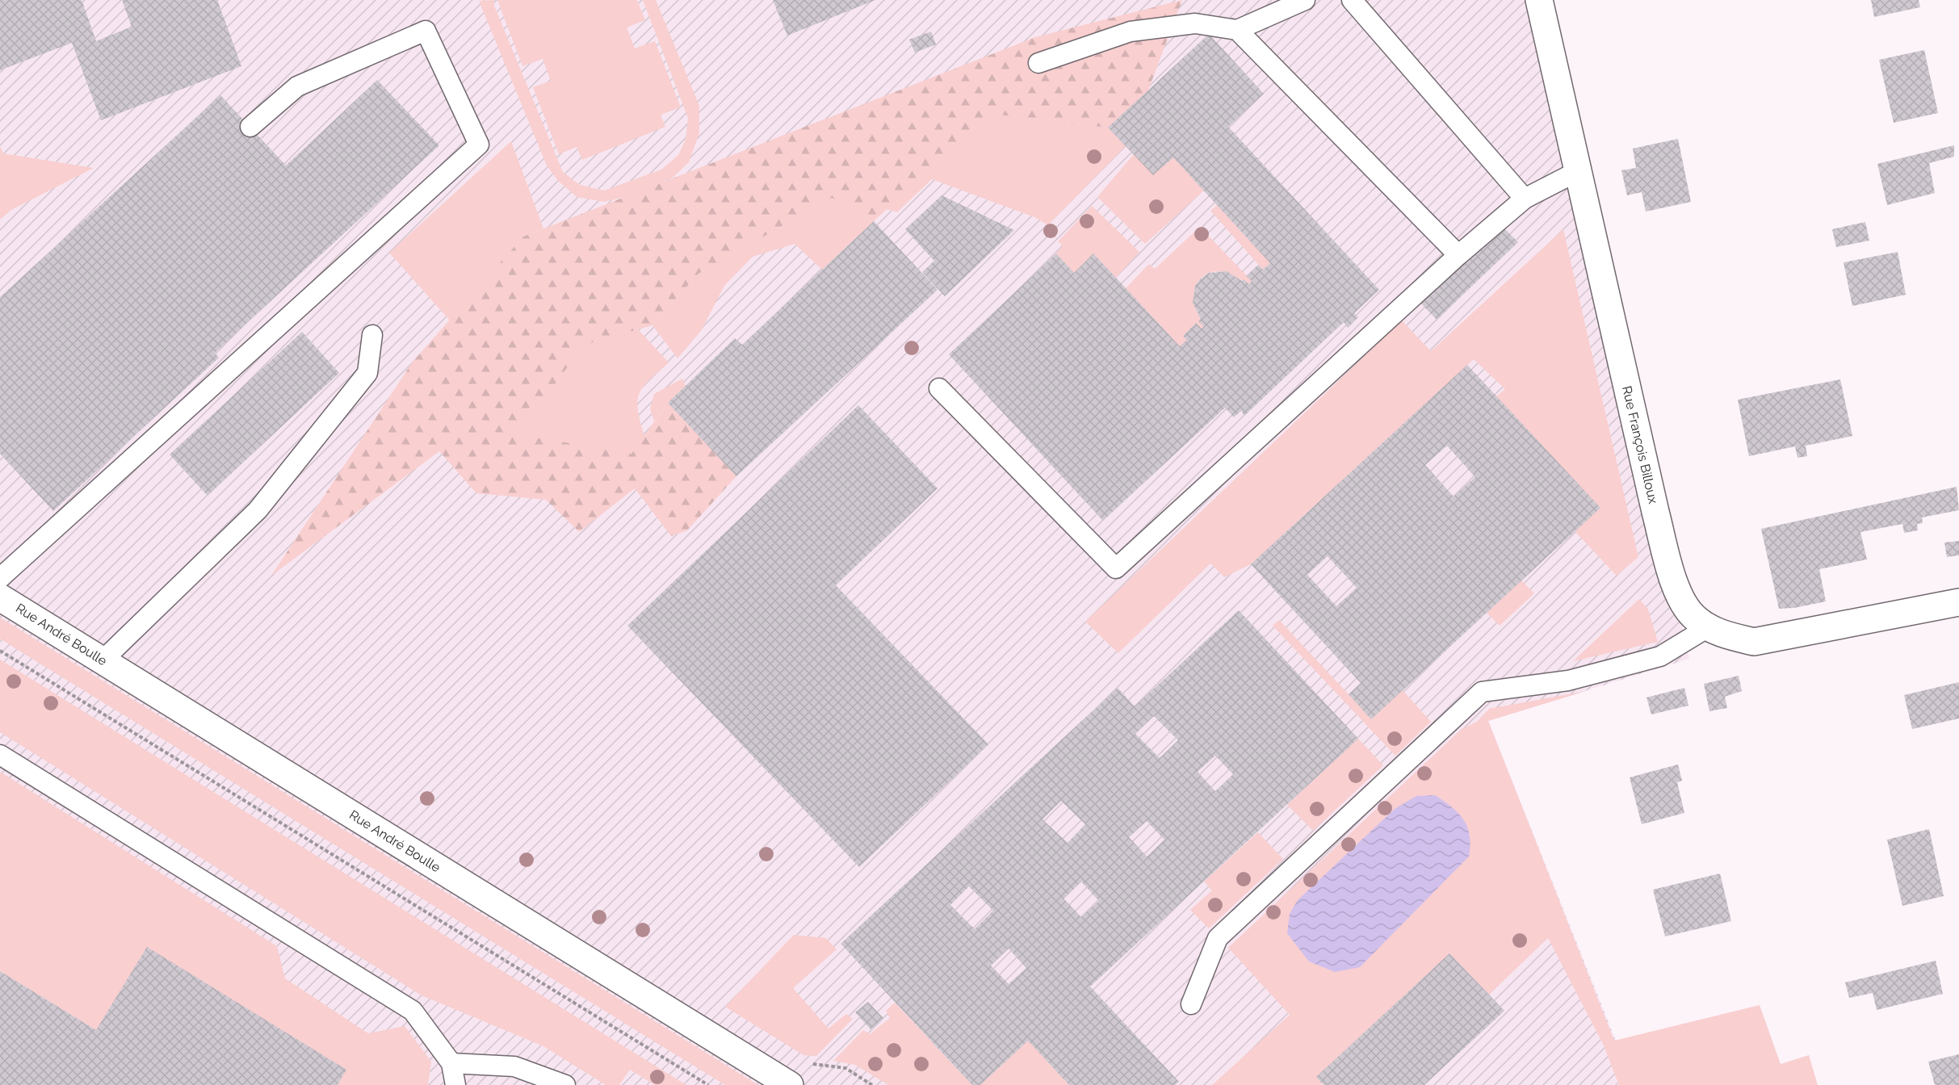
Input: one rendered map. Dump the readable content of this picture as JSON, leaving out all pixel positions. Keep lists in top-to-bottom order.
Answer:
{
  "streets": {
    "street": ["Rue François Billoux", "Rue André Boulle"]
  }
}
